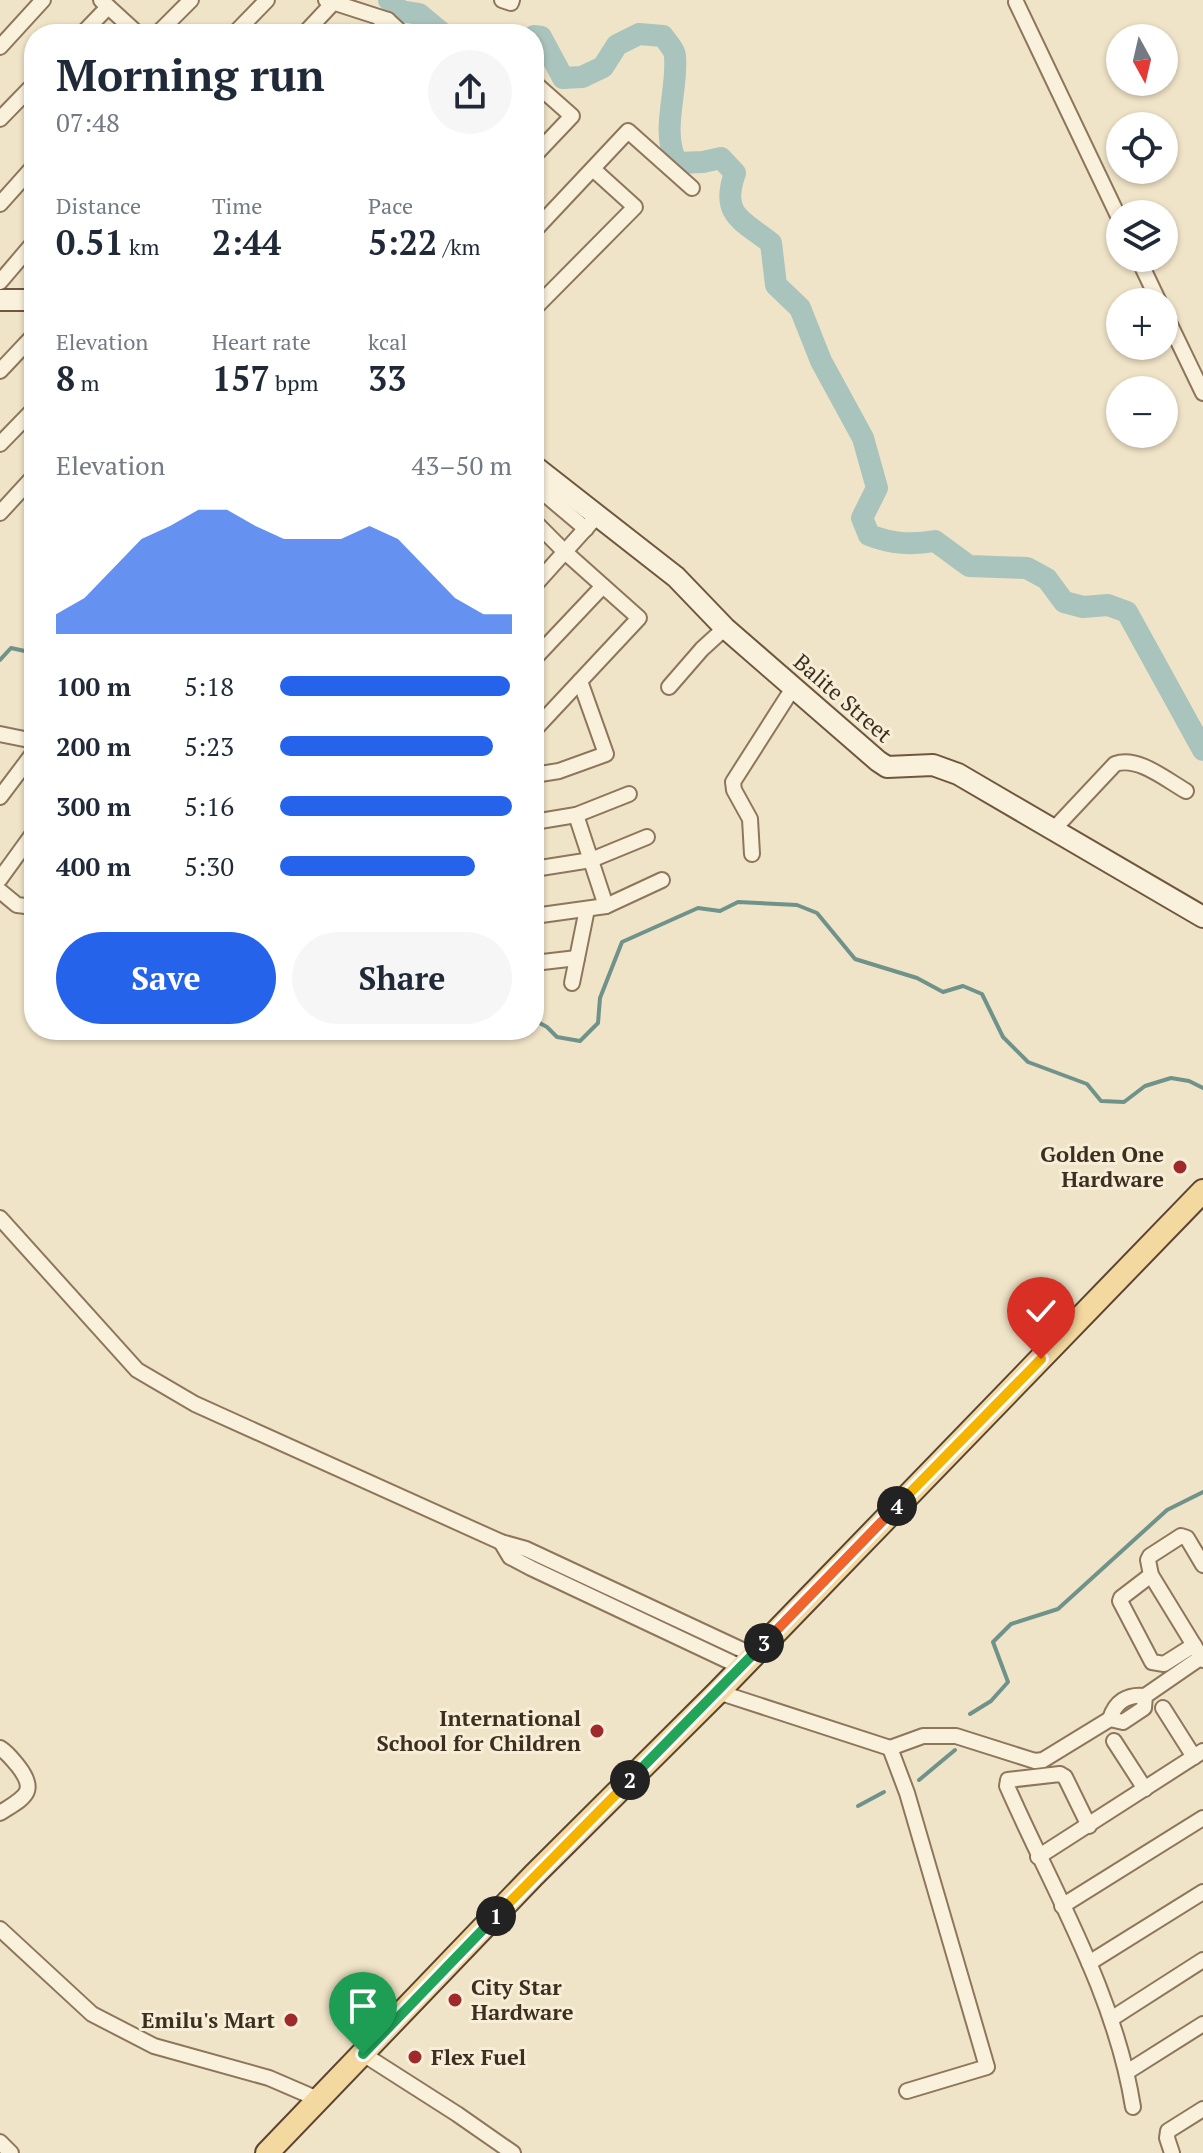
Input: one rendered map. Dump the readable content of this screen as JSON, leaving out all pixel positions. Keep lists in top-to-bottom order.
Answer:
{
  "streets": {
    "street": ["Balite Street"]
  },
  "places": [
    "Golden One Hardware",
    "International School for Children",
    "City Star Hardware",
    "Emilu's Mart",
    "Flex Fuel"
  ],
  "north": "bottom",
  "page": {
    "map_buttons": ["+", "−"],
    "heading": ["Morning run", "07:48"],
    "stats": [
      ["Distance", "0.51 km"],
      ["Time", "2:44"],
      ["Pace", "5:22 /km"],
      ["Elevation", "8 m"],
      ["Heart rate", "157 bpm"],
      ["kcal", "33"]
    ],
    "chart": ["Elevation", "43–50 m"],
    "list": [
      {
        "name": "100 m",
        "note": "5:18"
      },
      {
        "name": "200 m",
        "note": "5:23"
      },
      {
        "name": "300 m",
        "note": "5:16"
      },
      {
        "name": "400 m",
        "note": "5:30"
      }
    ],
    "buttons": ["Save", "Share"],
    "pins": [
      "4",
      "3",
      "2",
      "1"
    ]
  }
}
